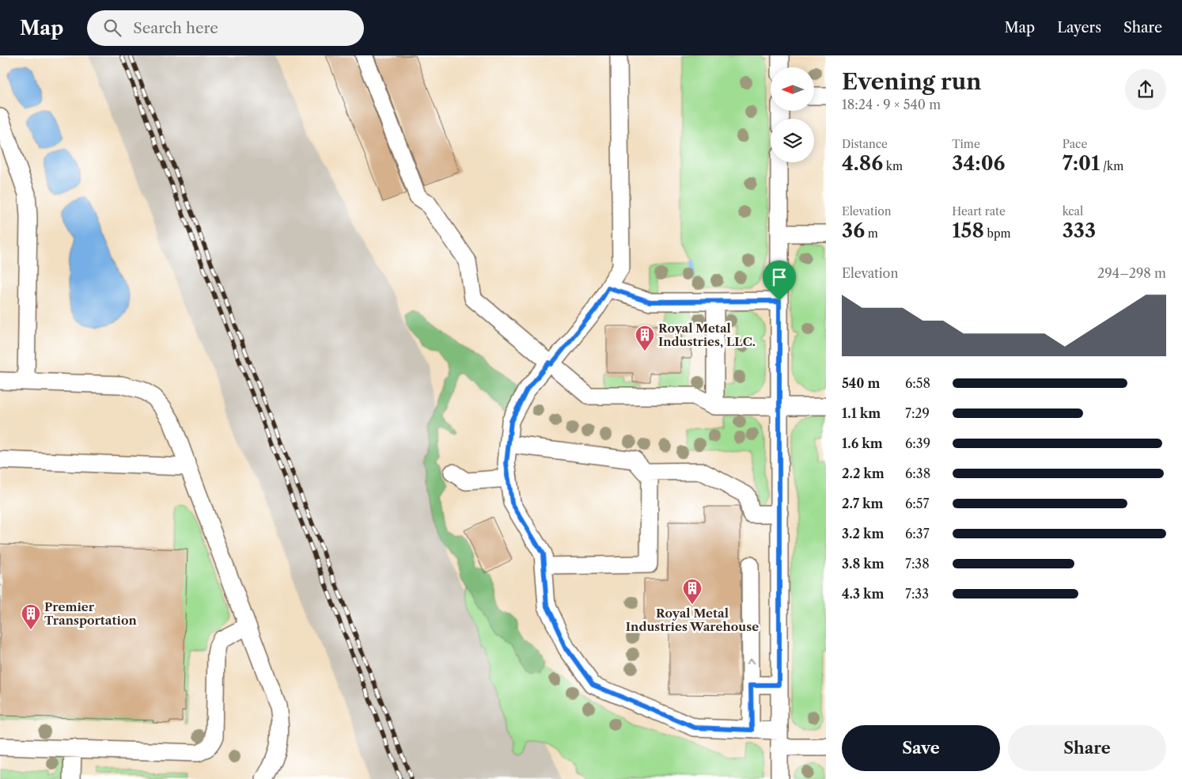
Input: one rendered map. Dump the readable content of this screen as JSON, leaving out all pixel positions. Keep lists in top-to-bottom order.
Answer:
{
  "places": {
    "building": ["Royal Metal Industries, LLC.", "Royal Metal Industries Warehouse", "Premier Transportation"]
  },
  "north": "left",
  "page": {
    "header": "Map",
    "search": "Search here",
    "nav": ["Map", "Layers", "Share"],
    "heading": ["Evening run", "18:24 · 9 × 540 m"],
    "stats": [
      ["Distance", "4.86 km"],
      ["Time", "34:06"],
      ["Pace", "7:01 /km"],
      ["Elevation", "36 m"],
      ["Heart rate", "158 bpm"],
      ["kcal", "333"]
    ],
    "chart": ["Elevation", "294–298 m"],
    "list": [
      {
        "name": "540 m",
        "note": "6:58"
      },
      {
        "name": "1.1 km",
        "note": "7:29"
      },
      {
        "name": "1.6 km",
        "note": "6:39"
      },
      {
        "name": "2.2 km",
        "note": "6:38"
      },
      {
        "name": "2.7 km",
        "note": "6:57"
      },
      {
        "name": "3.2 km",
        "note": "6:37"
      },
      {
        "name": "3.8 km",
        "note": "7:38"
      },
      {
        "name": "4.3 km",
        "note": "7:33"
      }
    ],
    "buttons": ["Save", "Share"]
  }
}
